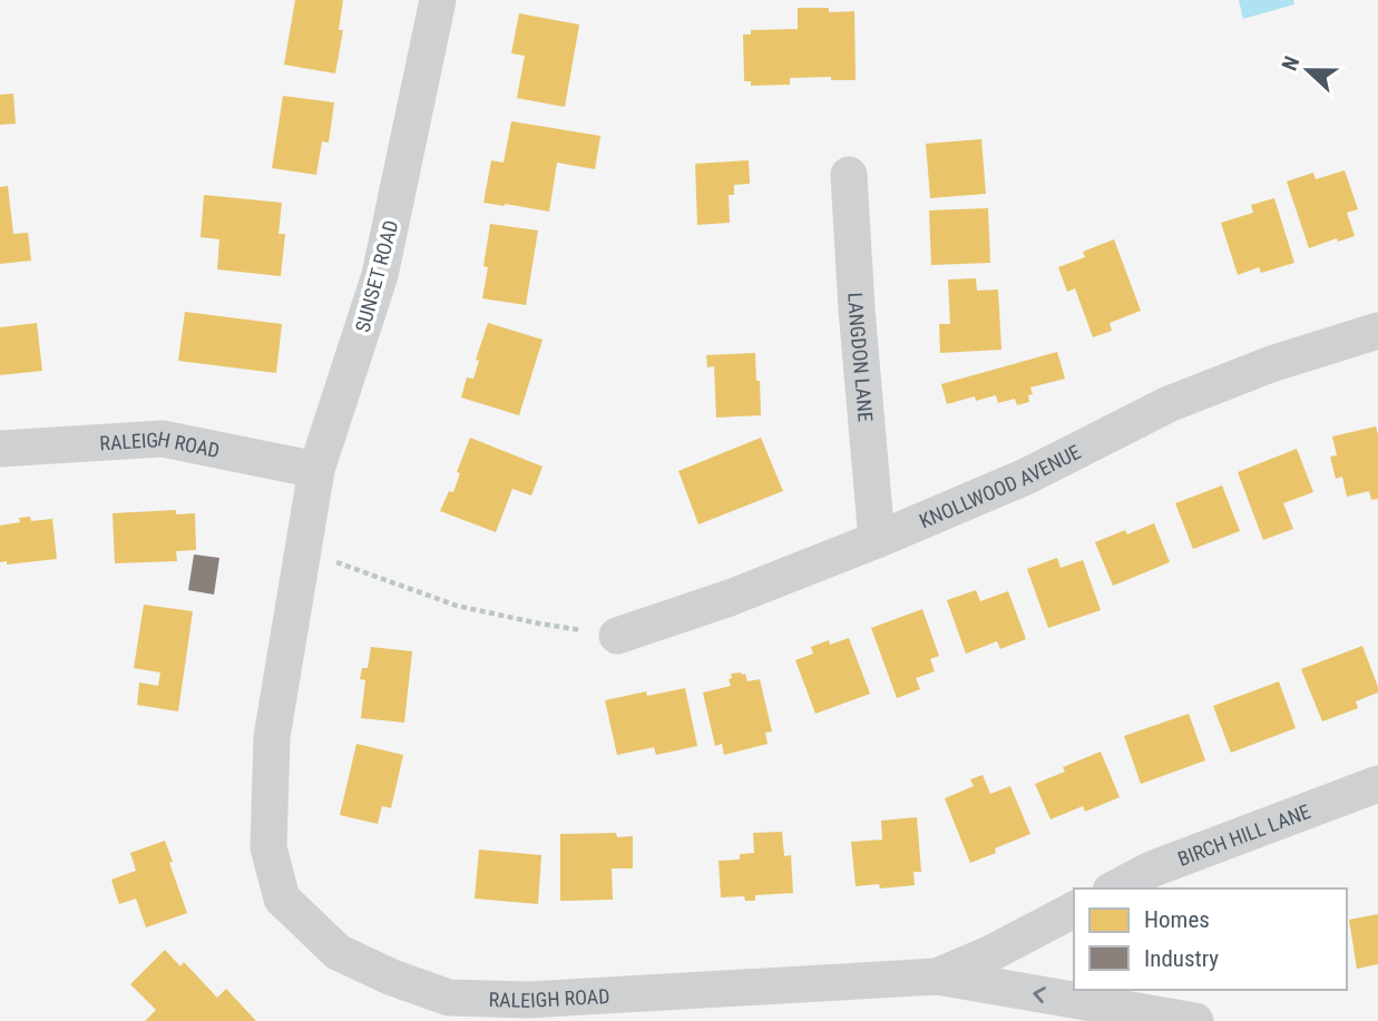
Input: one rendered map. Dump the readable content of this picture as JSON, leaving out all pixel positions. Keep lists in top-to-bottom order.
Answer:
{
  "streets": {
    "street": [
      "SUNSET ROAD",
      "LANGDON LANE",
      "RALEIGH ROAD",
      "KNOLLWOOD AVENUE",
      "BIRCH HILL LANE"
    ]
  },
  "crossings": [
    ["SUNSET ROAD", "RALEIGH ROAD"],
    ["LANGDON LANE", "KNOLLWOOD AVENUE"]
  ],
  "legend": ["Homes", "Industry"],
  "north": "left"
}
